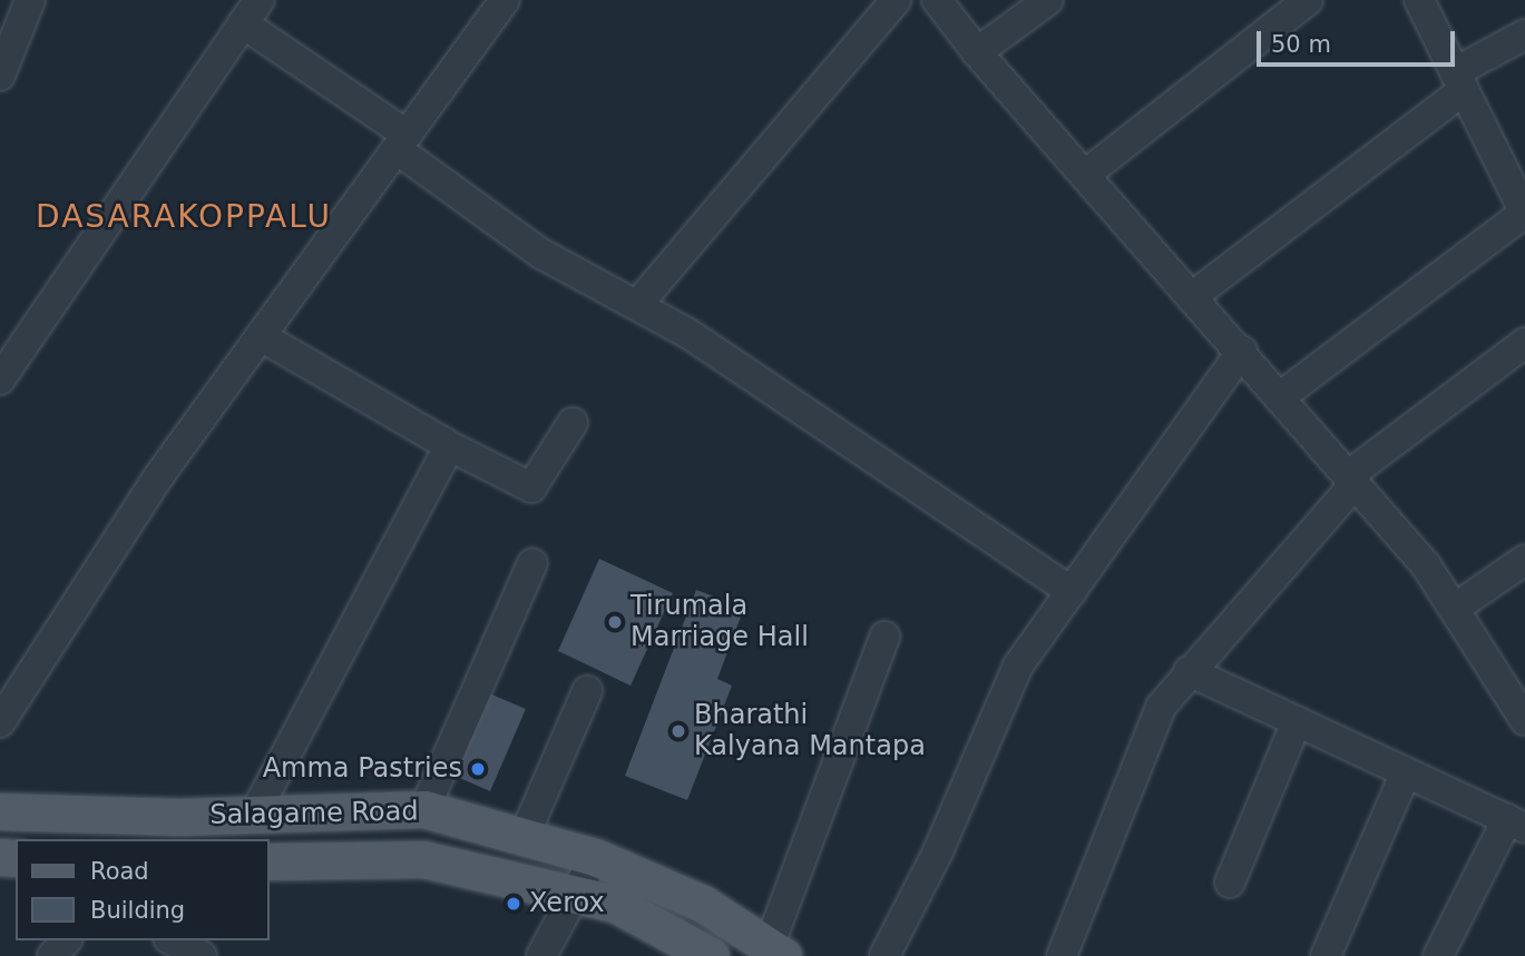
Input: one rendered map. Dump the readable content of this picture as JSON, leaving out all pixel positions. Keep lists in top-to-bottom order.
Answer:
{
  "streets": {
    "main road": ["Salagame Road"]
  },
  "districts": ["DASARAKOPPALU"],
  "places": [
    "Tirumala Marriage Hall",
    "Bharathi Kalyana Mantapa",
    "Amma Pastries",
    "Xerox"
  ],
  "legend": ["Road", "Building"],
  "scale_bar": "50 m"
}
